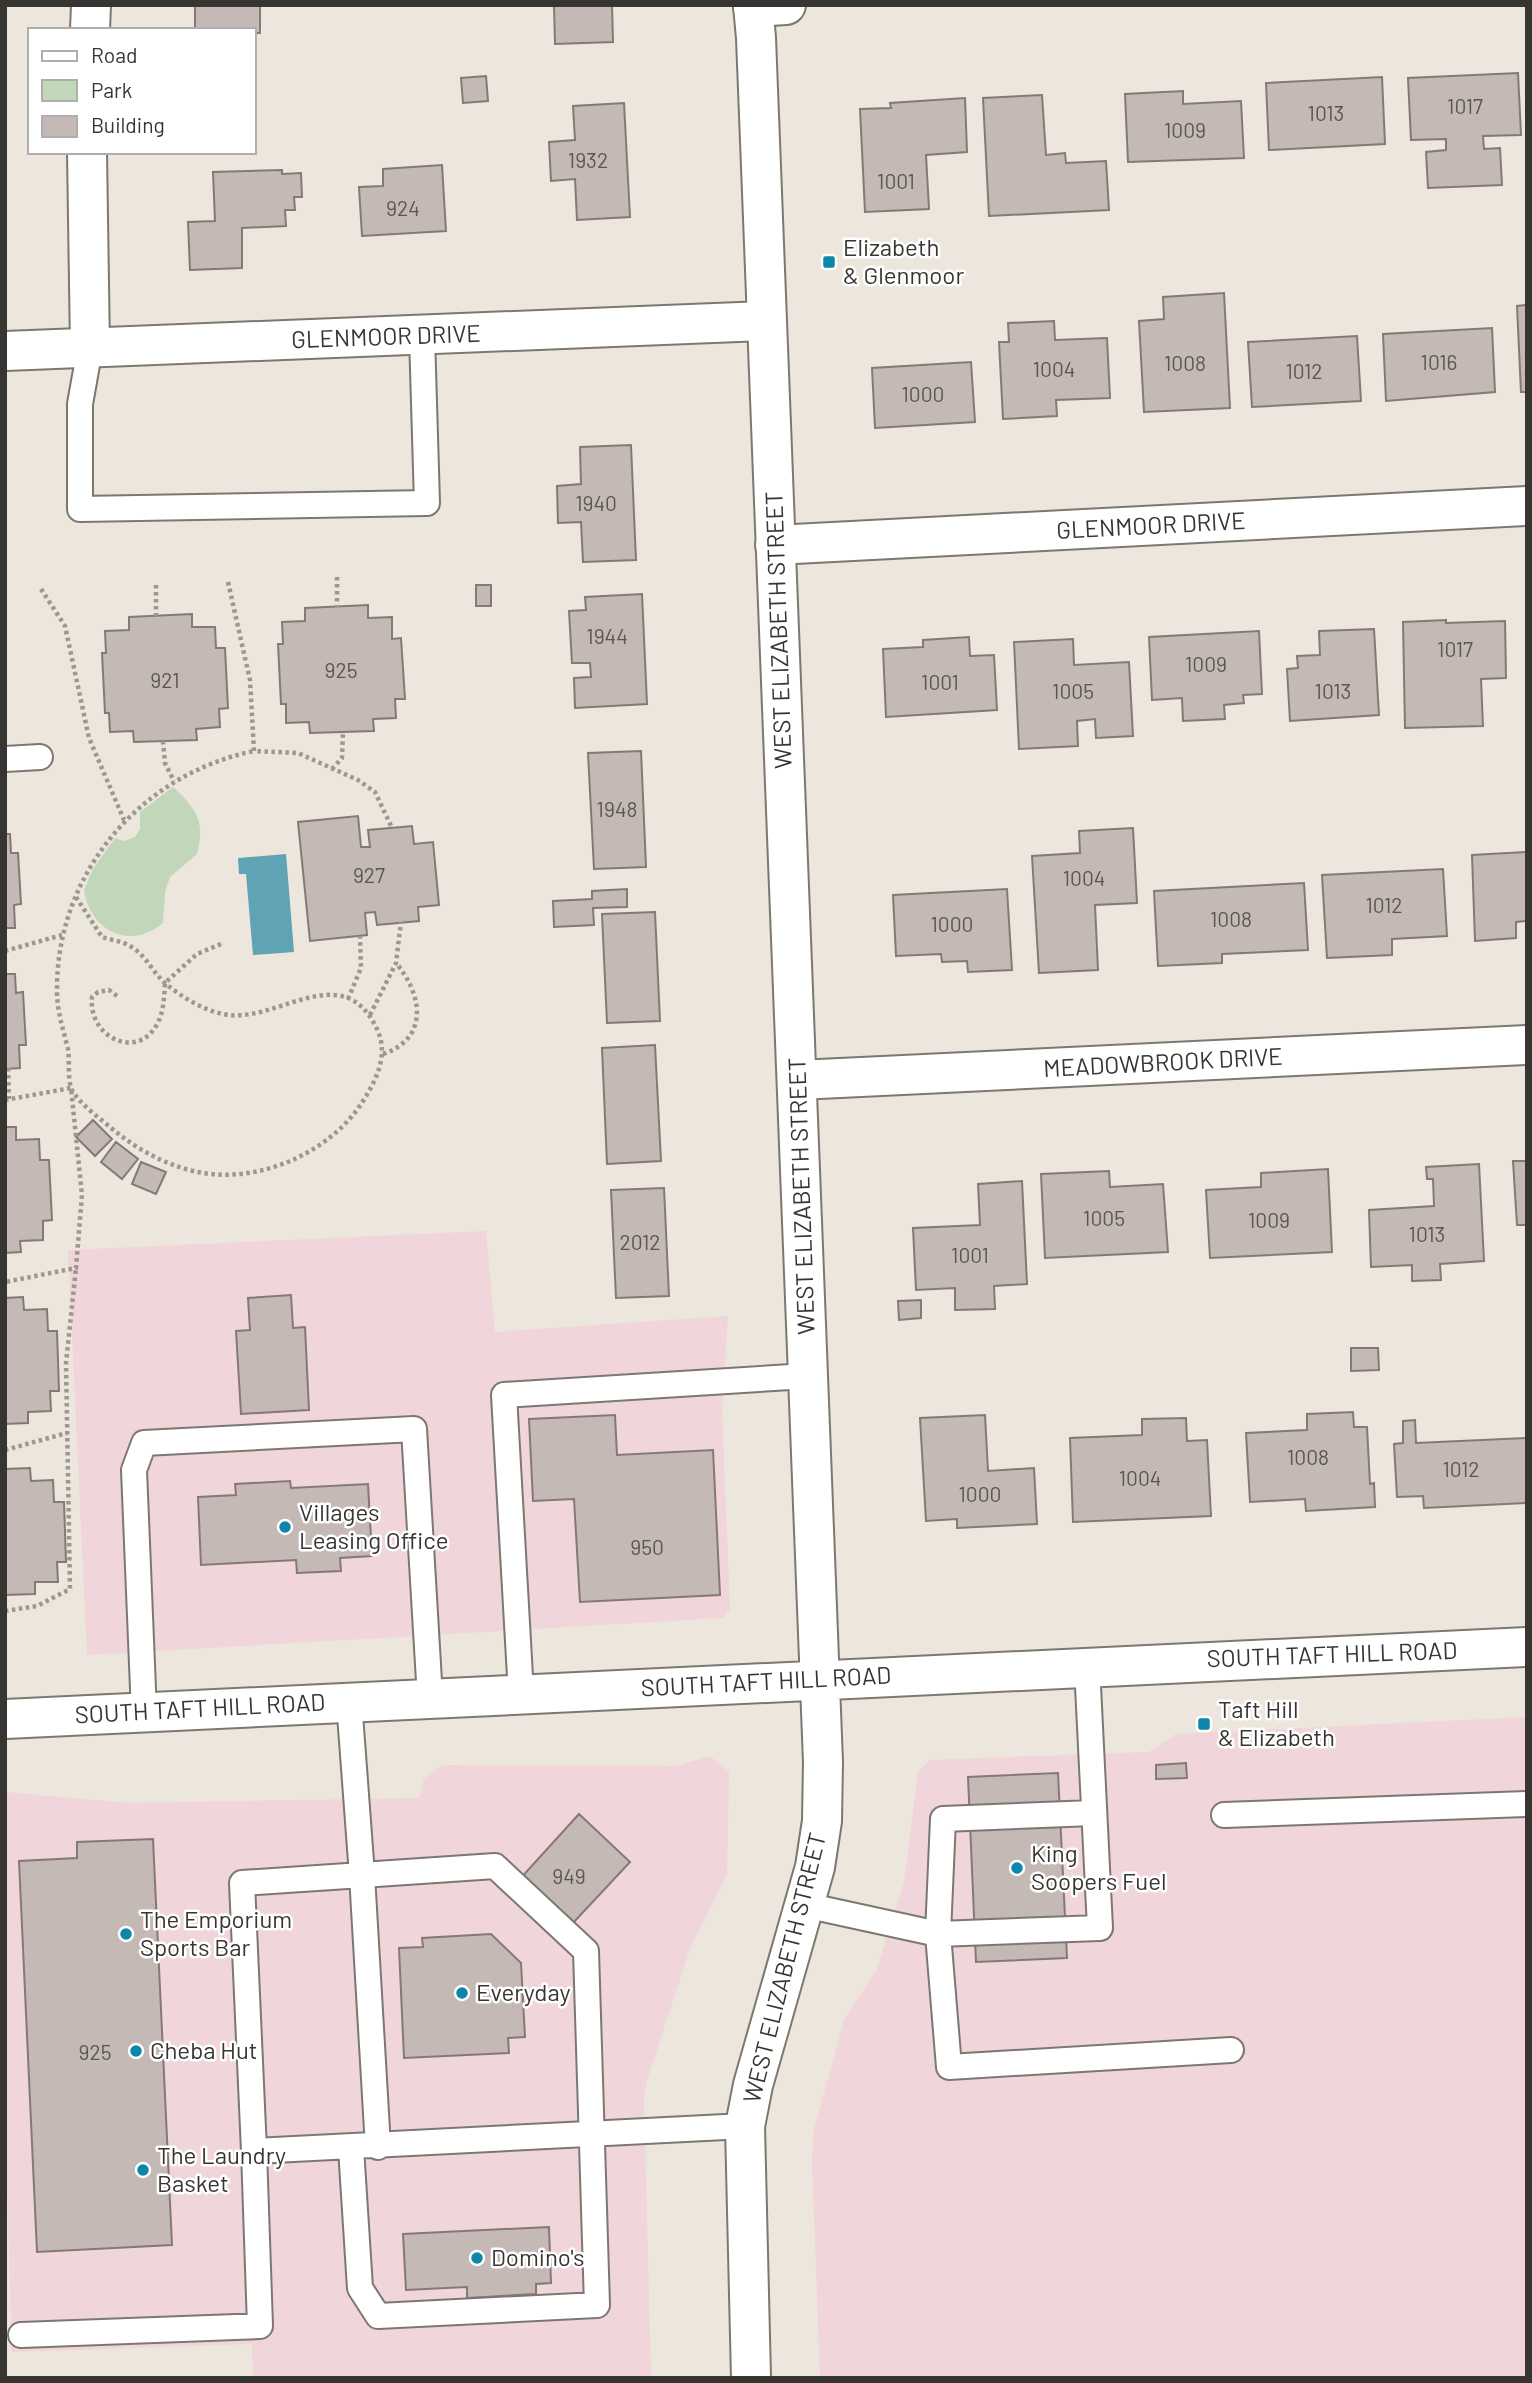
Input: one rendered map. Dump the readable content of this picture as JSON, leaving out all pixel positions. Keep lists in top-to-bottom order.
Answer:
{
  "streets": {
    "main road": [
      "GLENMOOR DRIVE",
      "WEST ELIZABETH STREET",
      "MEADOWBROOK DRIVE",
      "SOUTH TAFT HILL ROAD"
    ]
  },
  "crossings": [
    ["GLENMOOR DRIVE", "WEST ELIZABETH STREET"],
    ["WEST ELIZABETH STREET", "MEADOWBROOK DRIVE"],
    ["WEST ELIZABETH STREET", "SOUTH TAFT HILL ROAD"]
  ],
  "places": {
    "transit": ["Elizabeth & Glenmoor", "Taft Hill & Elizabeth"],
    "other": [
      "Villages Leasing Office",
      "King Soopers Fuel",
      "The Emporium Sports Bar",
      "Everyday",
      "Cheba Hut",
      "The Laundry Basket",
      "Domino's"
    ]
  },
  "house_numbers": [
    "1017",
    "1013",
    "1009",
    "1932",
    "1001",
    "924",
    "1016",
    "1008",
    "1004",
    "1012",
    "1000",
    "1940",
    "1944",
    "1017",
    "1009",
    "925",
    "921",
    "1001",
    "1005",
    "1013",
    "1948",
    "927",
    "1004",
    "1012",
    "1008",
    "1000",
    "1005",
    "1009",
    "1013",
    "2012",
    "1001",
    "1008",
    "1012",
    "1004",
    "1000",
    "950",
    "949",
    "925"
  ],
  "legend": ["Road", "Park", "Building"]
}
